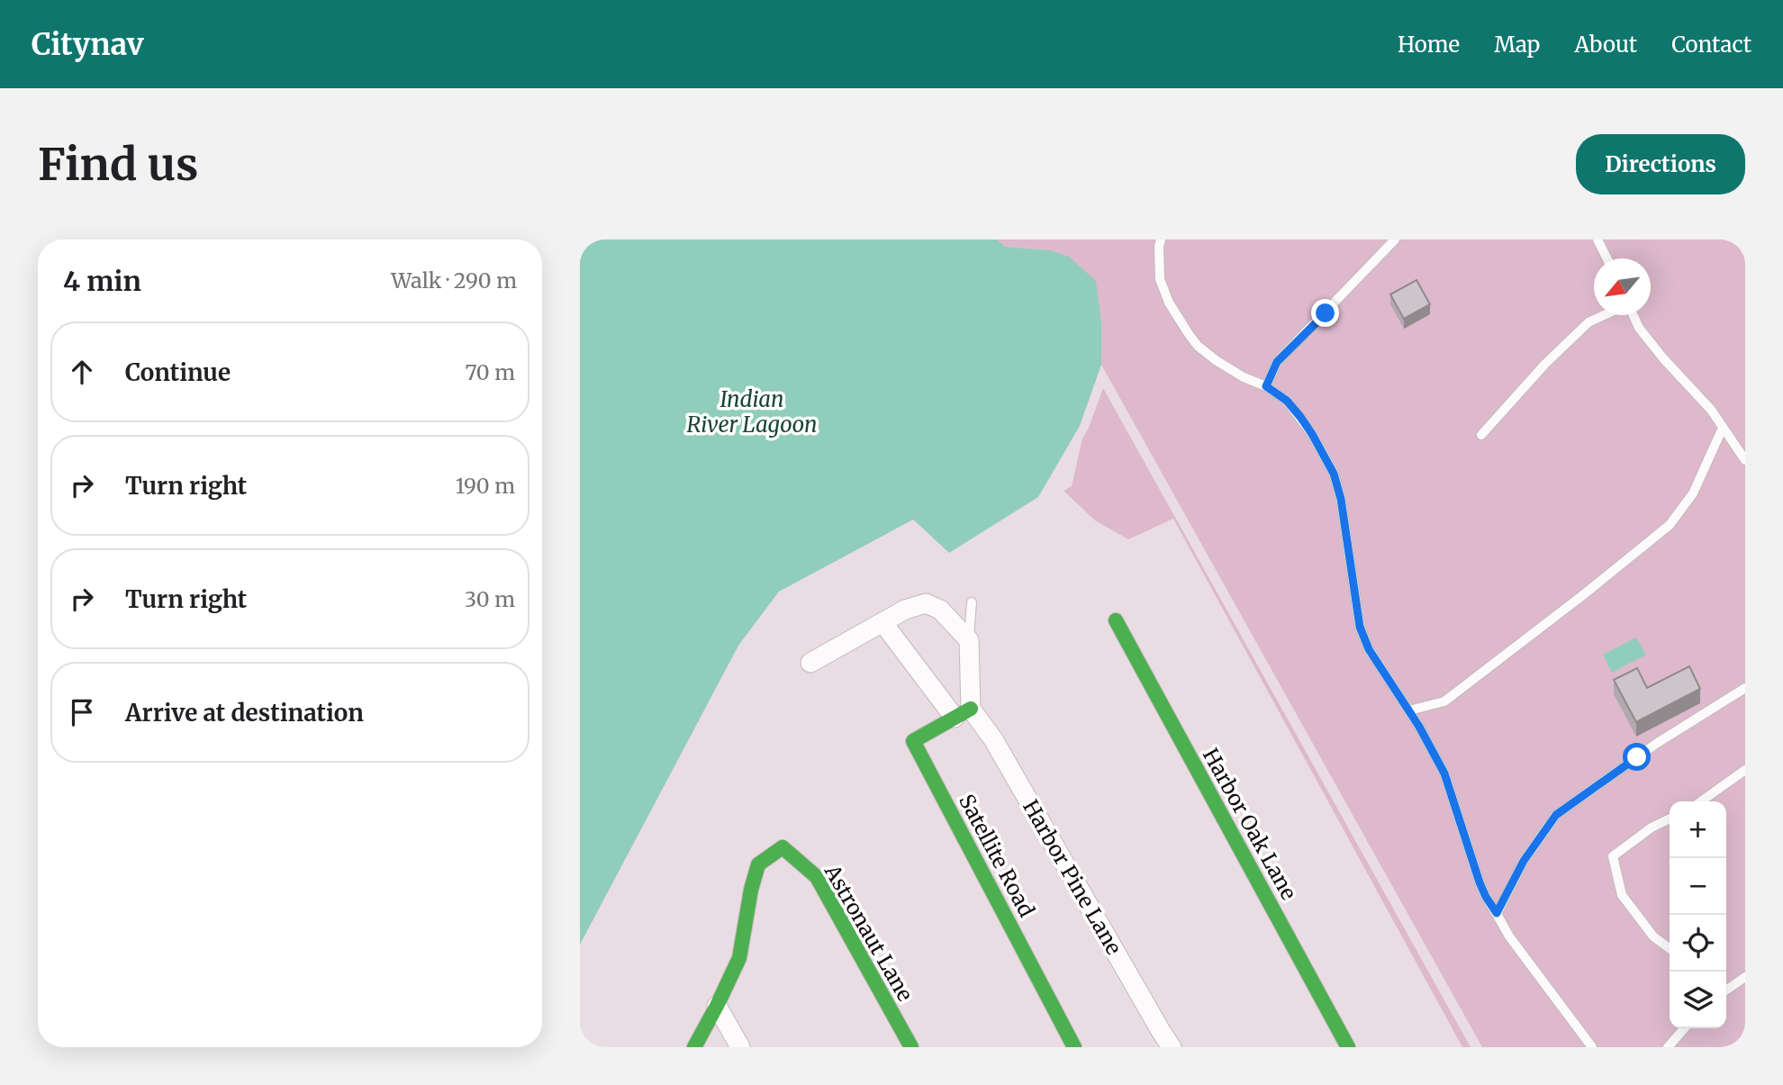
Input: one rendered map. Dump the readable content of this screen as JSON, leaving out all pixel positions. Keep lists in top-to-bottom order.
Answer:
{
  "streets": {
    "street": [
      "Harbor Oak Lane",
      "Satellite Road",
      "Harbor Pine Lane",
      "Astronaut Lane"
    ]
  },
  "crossings": [
    ["Satellite Road", "Harbor Pine Lane"]
  ],
  "water": ["Indian River Lagoon"],
  "north": "bottom left",
  "page": {
    "header": "Citynav",
    "nav": [
      "Home",
      "Map",
      "About",
      "Contact"
    ],
    "buttons": "Directions",
    "title": "Find us",
    "heading": ["4 min", "Walk · 290 m"],
    "list": [
      ["Continue", "70 m"],
      ["Turn right", "190 m"],
      ["Turn right", "30 m"],
      "Arrive at destination"
    ],
    "map_buttons": ["+", "−"]
  }
}
